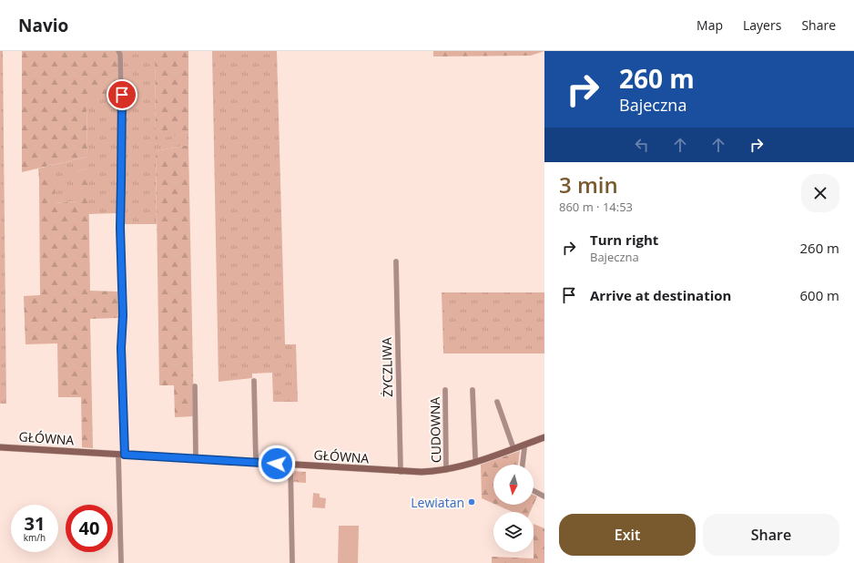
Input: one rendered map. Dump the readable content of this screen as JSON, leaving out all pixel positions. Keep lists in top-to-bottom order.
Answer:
{
  "streets": {
    "street": ["ŻYCZLIWA", "CUDOWNA", "GŁÓWNA"]
  },
  "crossings": [
    ["ŻYCZLIWA", "GŁÓWNA"],
    ["CUDOWNA", "GŁÓWNA"]
  ],
  "places": ["Lewiatan"],
  "north": "bottom",
  "page": {
    "header": "Navio",
    "nav": ["Map", "Layers", "Share"],
    "turn": ["260 m", "Bajeczna"],
    "heading": ["3 min", "860 m · 14:53"],
    "list": [
      {
        "name": "Turn right",
        "note": "Bajeczna",
        "value": "260 m"
      },
      {
        "name": "Arrive at destination",
        "value": "600 m"
      }
    ],
    "speed": "31 km/h",
    "limit": "40",
    "buttons": ["Exit", "Share"]
  }
}
